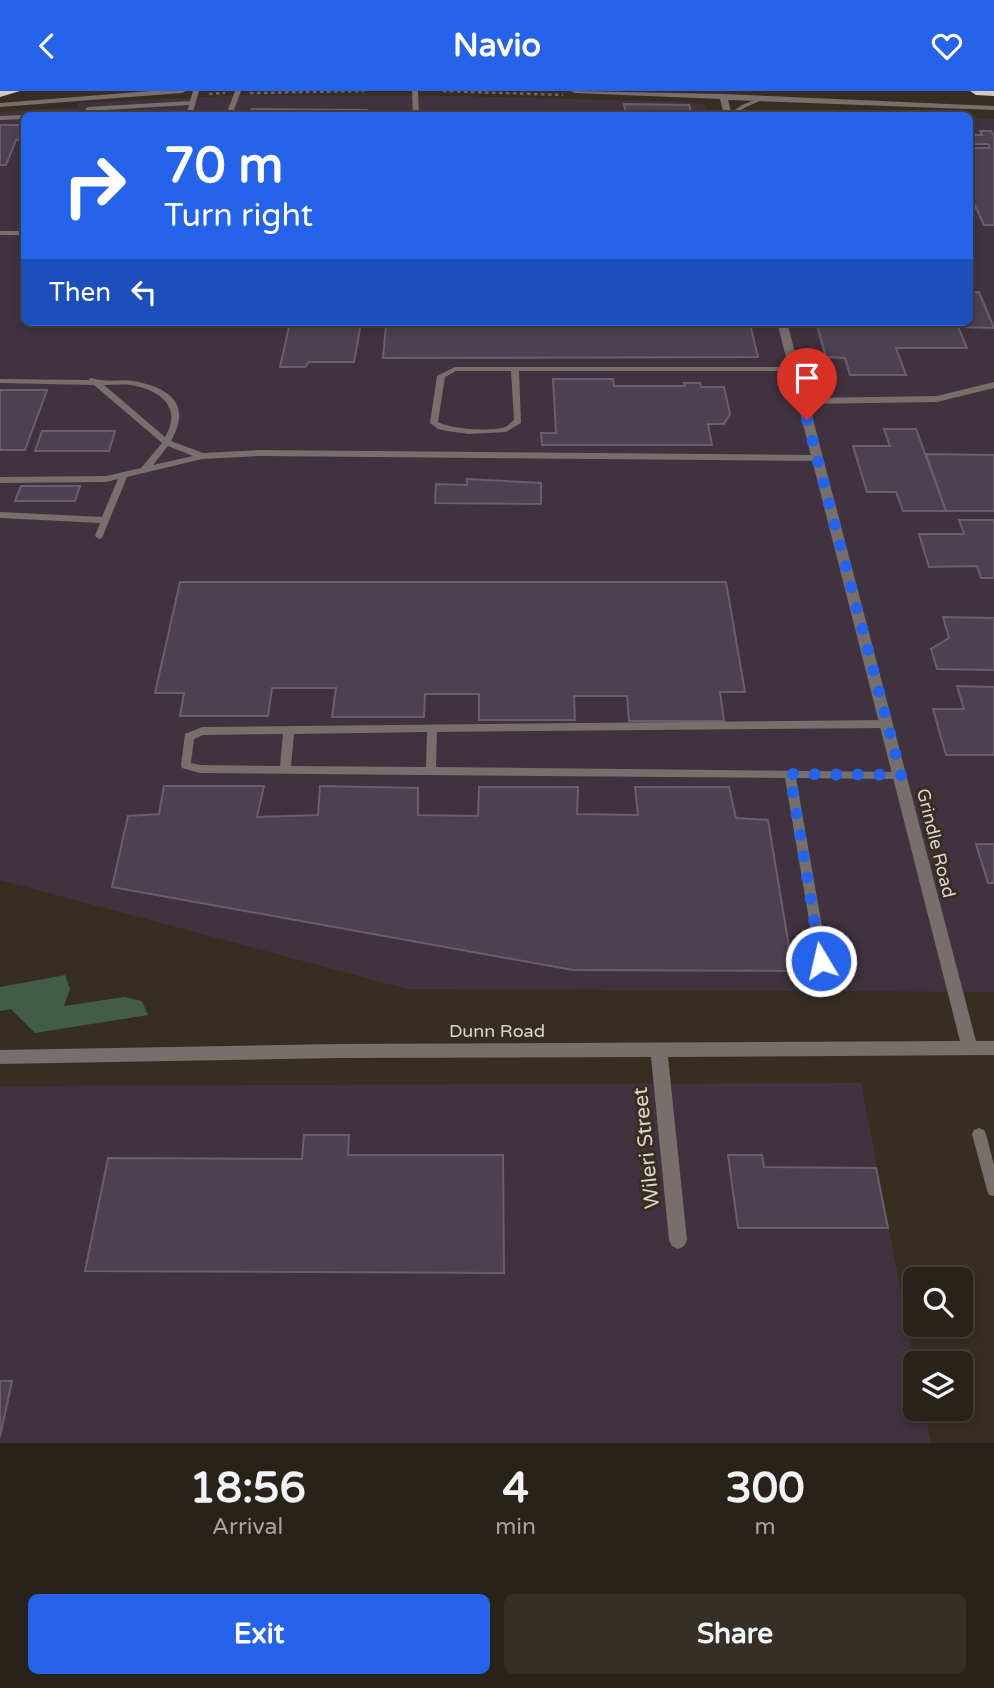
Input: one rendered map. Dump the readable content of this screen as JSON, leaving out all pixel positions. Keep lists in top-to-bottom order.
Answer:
{
  "streets": {
    "street": ["Grindle Road", "Dunn Road", "Wileri Street"]
  },
  "crossings": [
    ["Grindle Road", "Dunn Road"],
    ["Dunn Road", "Wileri Street"]
  ],
  "page": {
    "header": "Navio",
    "turn": ["70 m", "Turn right"],
    "then": "Then",
    "eta": [
      "18:56",
      "Arrival",
      "4",
      "min",
      "300",
      "m"
    ],
    "buttons": ["Exit", "Share"]
  }
}
